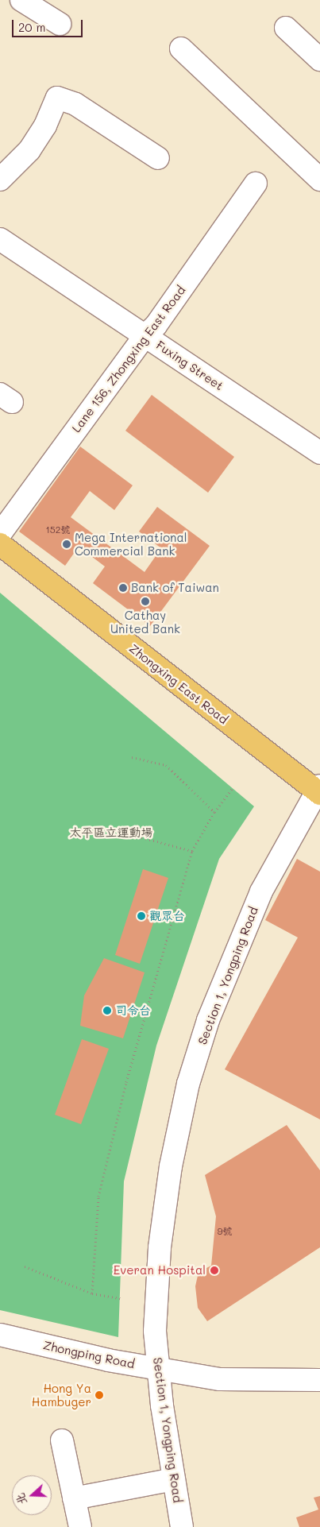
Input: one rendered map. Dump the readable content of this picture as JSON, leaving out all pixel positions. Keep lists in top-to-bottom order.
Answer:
{
  "streets": {
    "main road": ["Zhongxing East Road"],
    "street": [
      "Lane 156, Zhongxing East Road",
      "Fuxing Street",
      "Section 1, Yongping Road",
      "Zhongping Road"
    ]
  },
  "crossings": [
    ["Lane 156, Zhongxing East Road", "Fuxing Street"],
    ["Zhongxing East Road", "Section 1, Yongping Road"],
    ["Section 1, Yongping Road", "Zhongping Road"]
  ],
  "parks": ["太平區立運動場"],
  "places": [
    "Mega International Commercial Bank",
    "Bank of Taiwan",
    "Cathay United Bank",
    "觀眾台",
    "司令台",
    "Everan Hospital",
    "Hong Ya Hambuger"
  ],
  "house_numbers": ["152號", "9號"],
  "scale_bar": "20 m",
  "north": "left"
}
